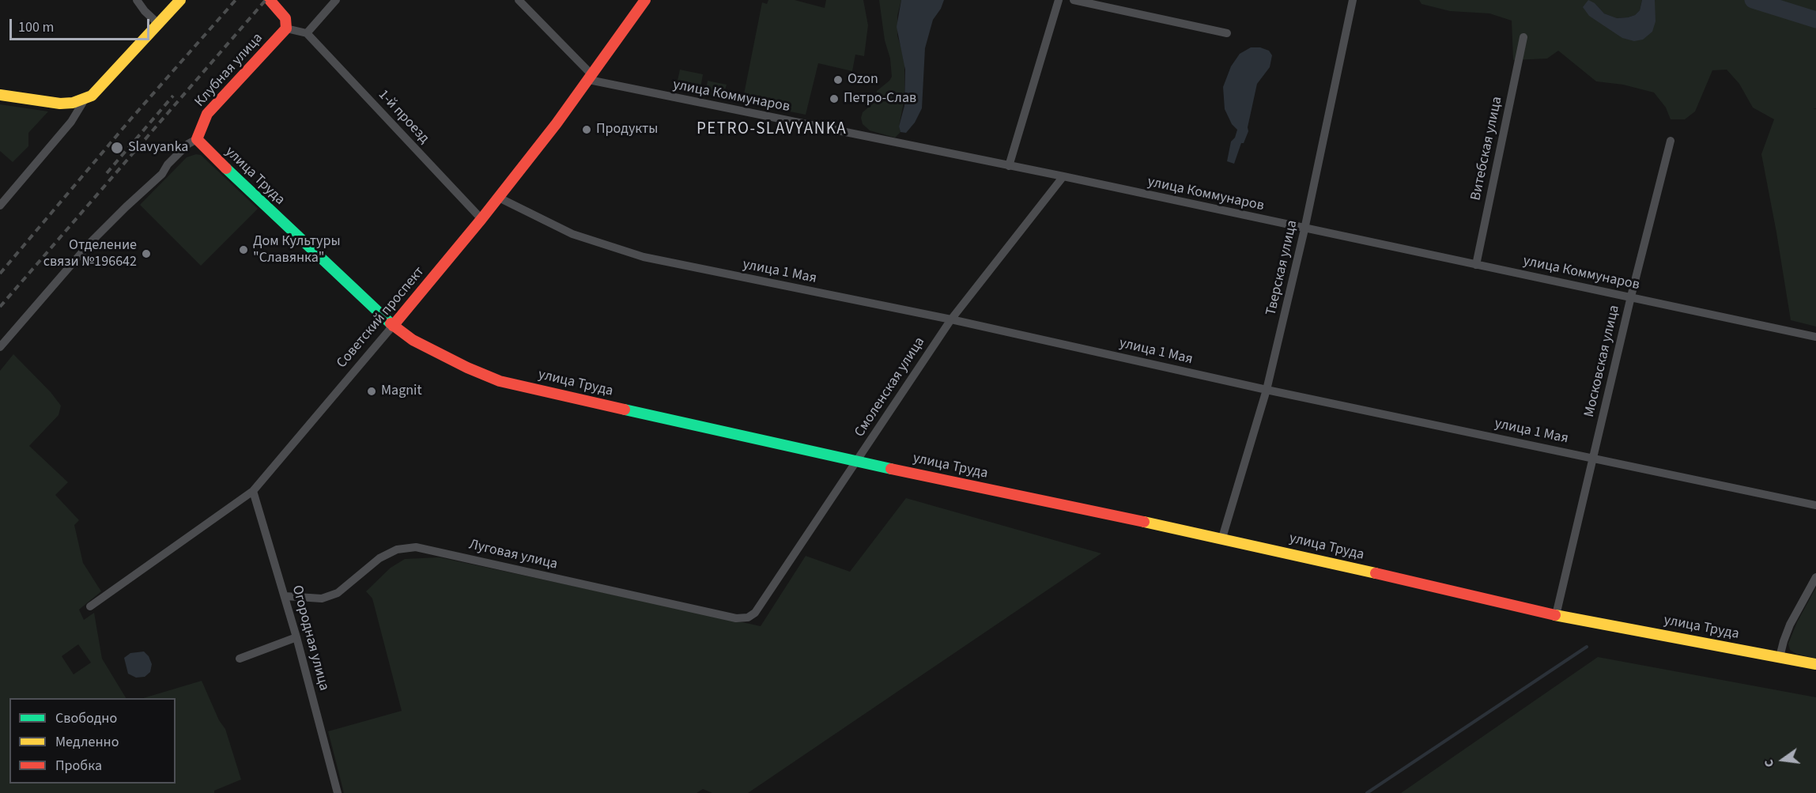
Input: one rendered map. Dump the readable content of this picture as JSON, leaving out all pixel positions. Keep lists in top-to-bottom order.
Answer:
{
  "streets": {
    "street": [
      "Клубная улица",
      "улица Коммунаров",
      "1-й проезд",
      "Витебская улица",
      "улица Труда",
      "Тверская улица",
      "улица 1 Мая",
      "Советский проспект",
      "Московская улица",
      "Смоленская улица",
      "Луговая улица",
      "Огородная улица"
    ]
  },
  "crossings": [
    ["Клубная улица", "улица Труда"],
    ["улица Коммунаров", "Витебская улица"],
    ["улица Коммунаров", "Тверская улица"],
    ["улица Коммунаров", "Советский проспект"],
    ["улица Коммунаров", "Московская улица"],
    ["улица Коммунаров", "Смоленская улица"],
    ["1-й проезд", "Советский проспект"],
    ["улица Труда", "Тверская улица"],
    ["улица Труда", "Советский проспект"],
    ["улица Труда", "Московская улица"],
    ["улица Труда", "Смоленская улица"],
    ["Тверская улица", "улица 1 Мая"],
    ["улица 1 Мая", "Советский проспект"],
    ["улица 1 Мая", "Московская улица"],
    ["улица 1 Мая", "Смоленская улица"],
    ["Советский проспект", "Огородная улица"],
    ["Смоленская улица", "Луговая улица"],
    ["Луговая улица", "Огородная улица"]
  ],
  "districts": ["PETRO-SLAVYANKA"],
  "places": [
    "Ozon",
    "Петро-Слав",
    "Продукты",
    "Slavyanka",
    "Дом Культуры \"Славянка\"",
    "Отделение связи №196642",
    "Magnit"
  ],
  "legend": ["Свободно", "Медленно", "Пробка"],
  "scale_bar": "100 m",
  "north": "left"
}
